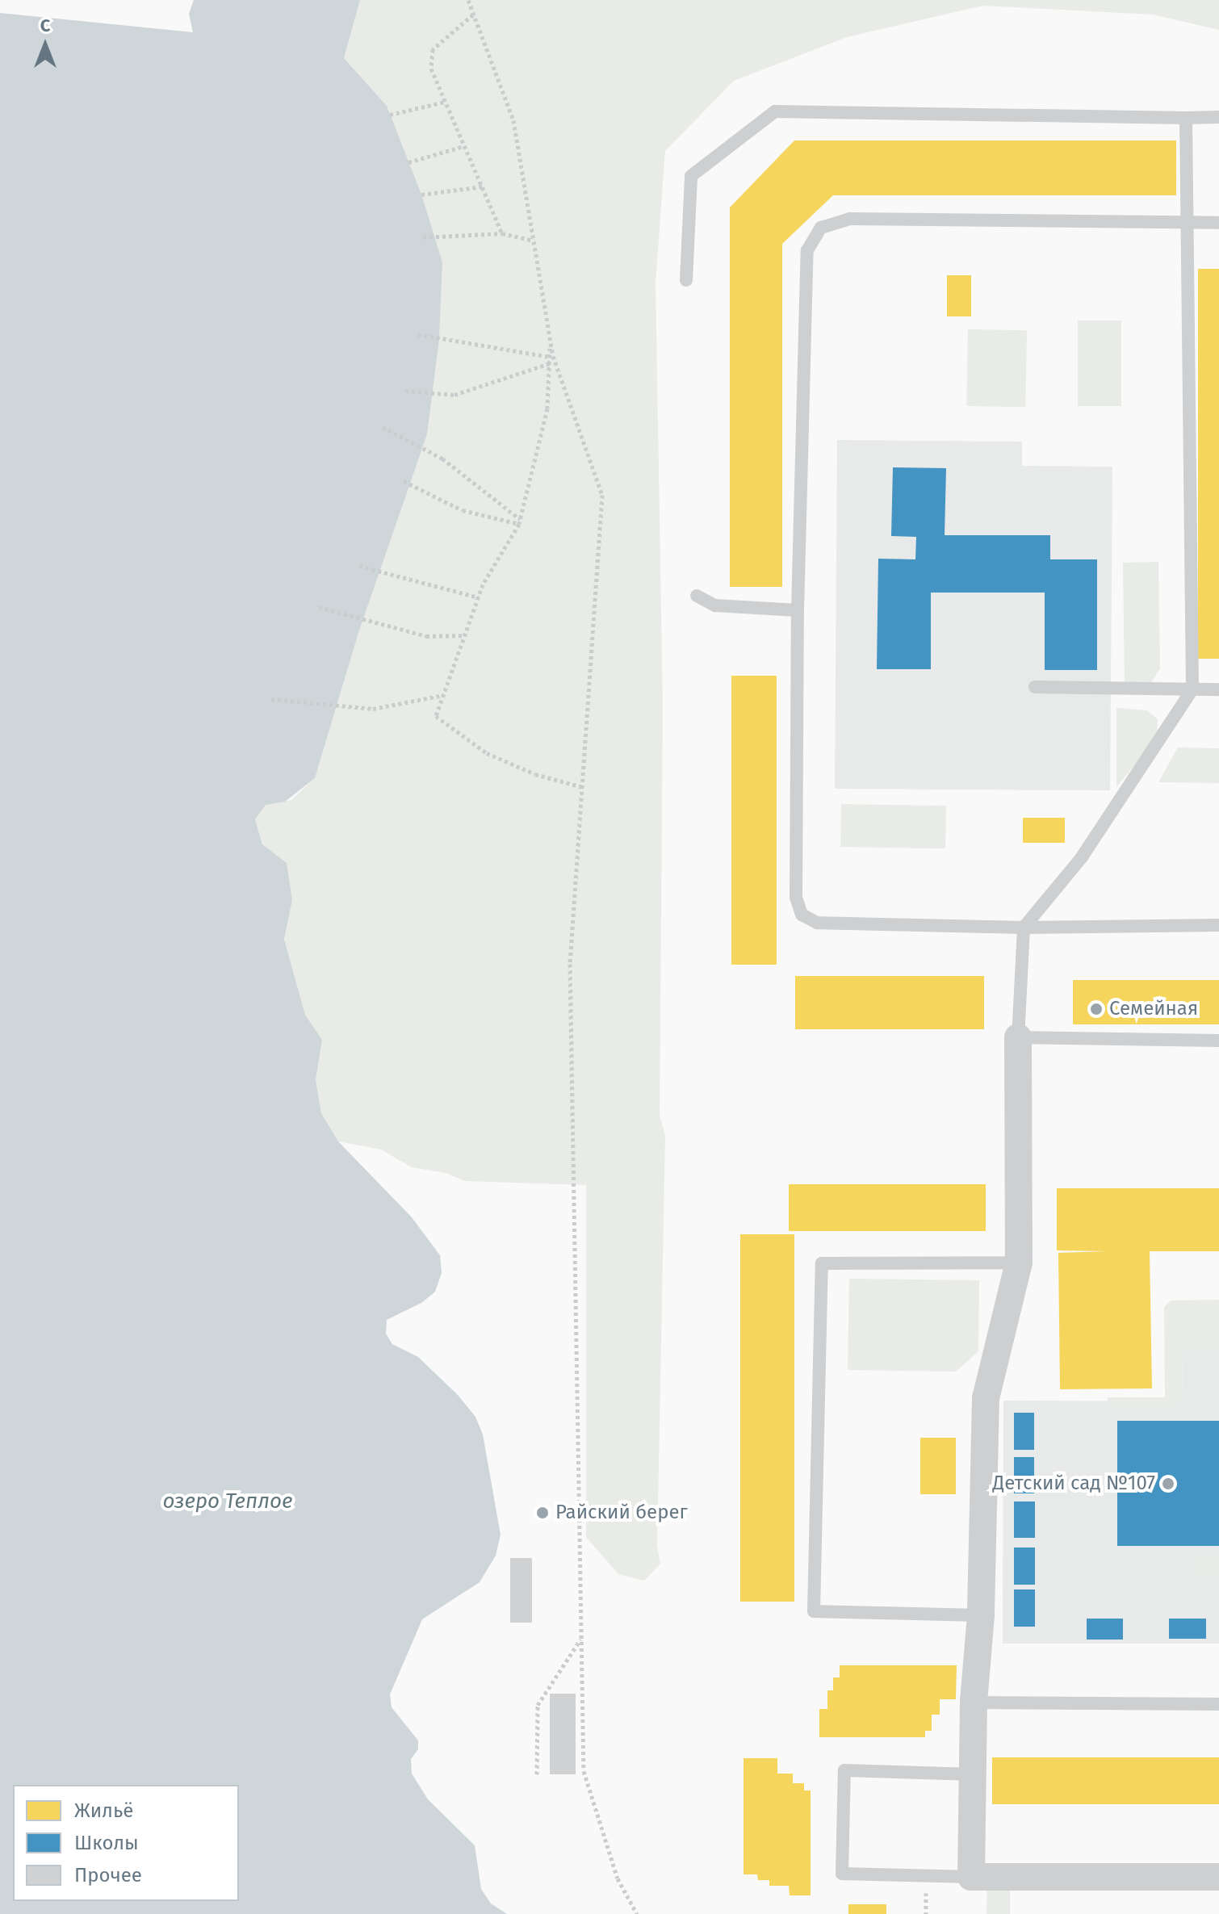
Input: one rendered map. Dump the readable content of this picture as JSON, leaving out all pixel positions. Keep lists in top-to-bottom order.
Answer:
{
  "water": ["озеро Теплое"],
  "places": ["Семейная", "Детский сад №107", "Райский берег"],
  "legend": ["Жильё", "Школы", "Прочее"],
  "north": "top"
}
